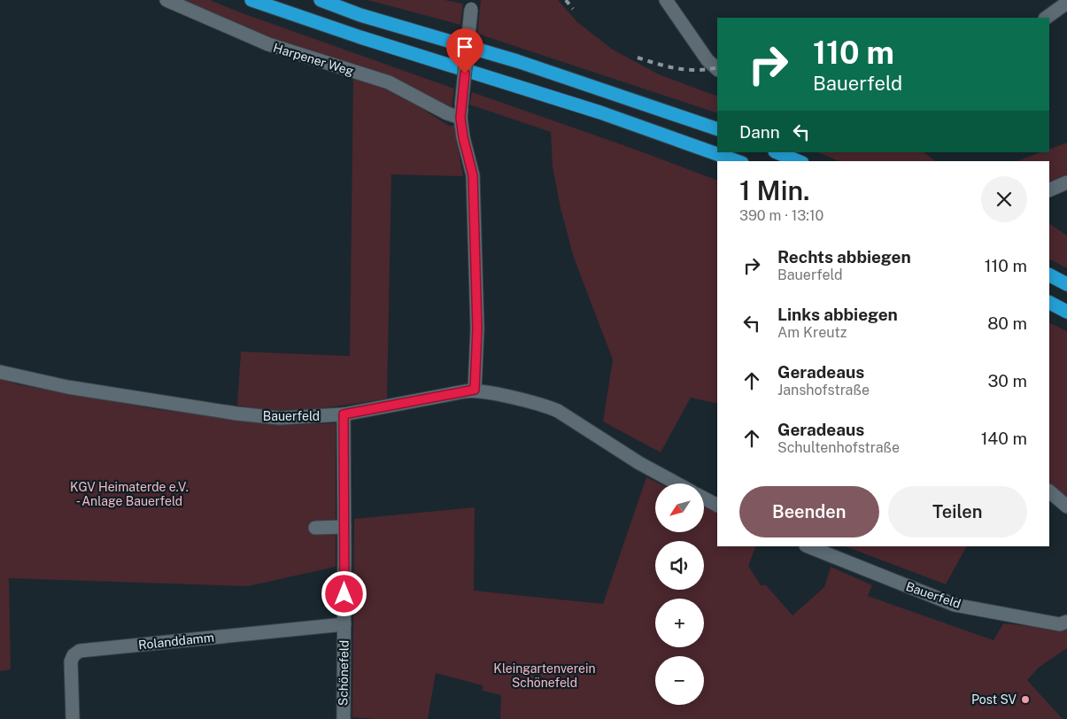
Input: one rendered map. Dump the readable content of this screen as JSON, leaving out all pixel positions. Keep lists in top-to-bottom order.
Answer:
{
  "streets": {
    "street": [
      "Harpener Weg",
      "Bauerfeld",
      "Rolanddamm",
      "Schönefeld"
    ]
  },
  "crossings": [
    ["Bauerfeld", "Schönefeld"],
    ["Rolanddamm", "Schönefeld"]
  ],
  "parks": ["KGV Heimaterde e.V. - Anlage Bauerfeld", "Kleingartenverein Schönefeld"],
  "places": ["Post SV"],
  "north": "bottom left",
  "page": {
    "turn": ["110 m", "Bauerfeld"],
    "then": "Dann",
    "heading": ["1 Min.", "390 m · 13:10"],
    "list": [
      {
        "name": "Rechts abbiegen",
        "note": "Bauerfeld",
        "value": "110 m"
      },
      {
        "name": "Links abbiegen",
        "note": "Am Kreutz",
        "value": "80 m"
      },
      {
        "name": "Geradeaus",
        "note": "Janshofstraße",
        "value": "30 m"
      },
      {
        "name": "Geradeaus",
        "note": "Schultenhofstraße",
        "value": "140 m"
      }
    ],
    "buttons": ["Beenden", "Teilen"],
    "map_buttons": ["+", "−"]
  }
}
